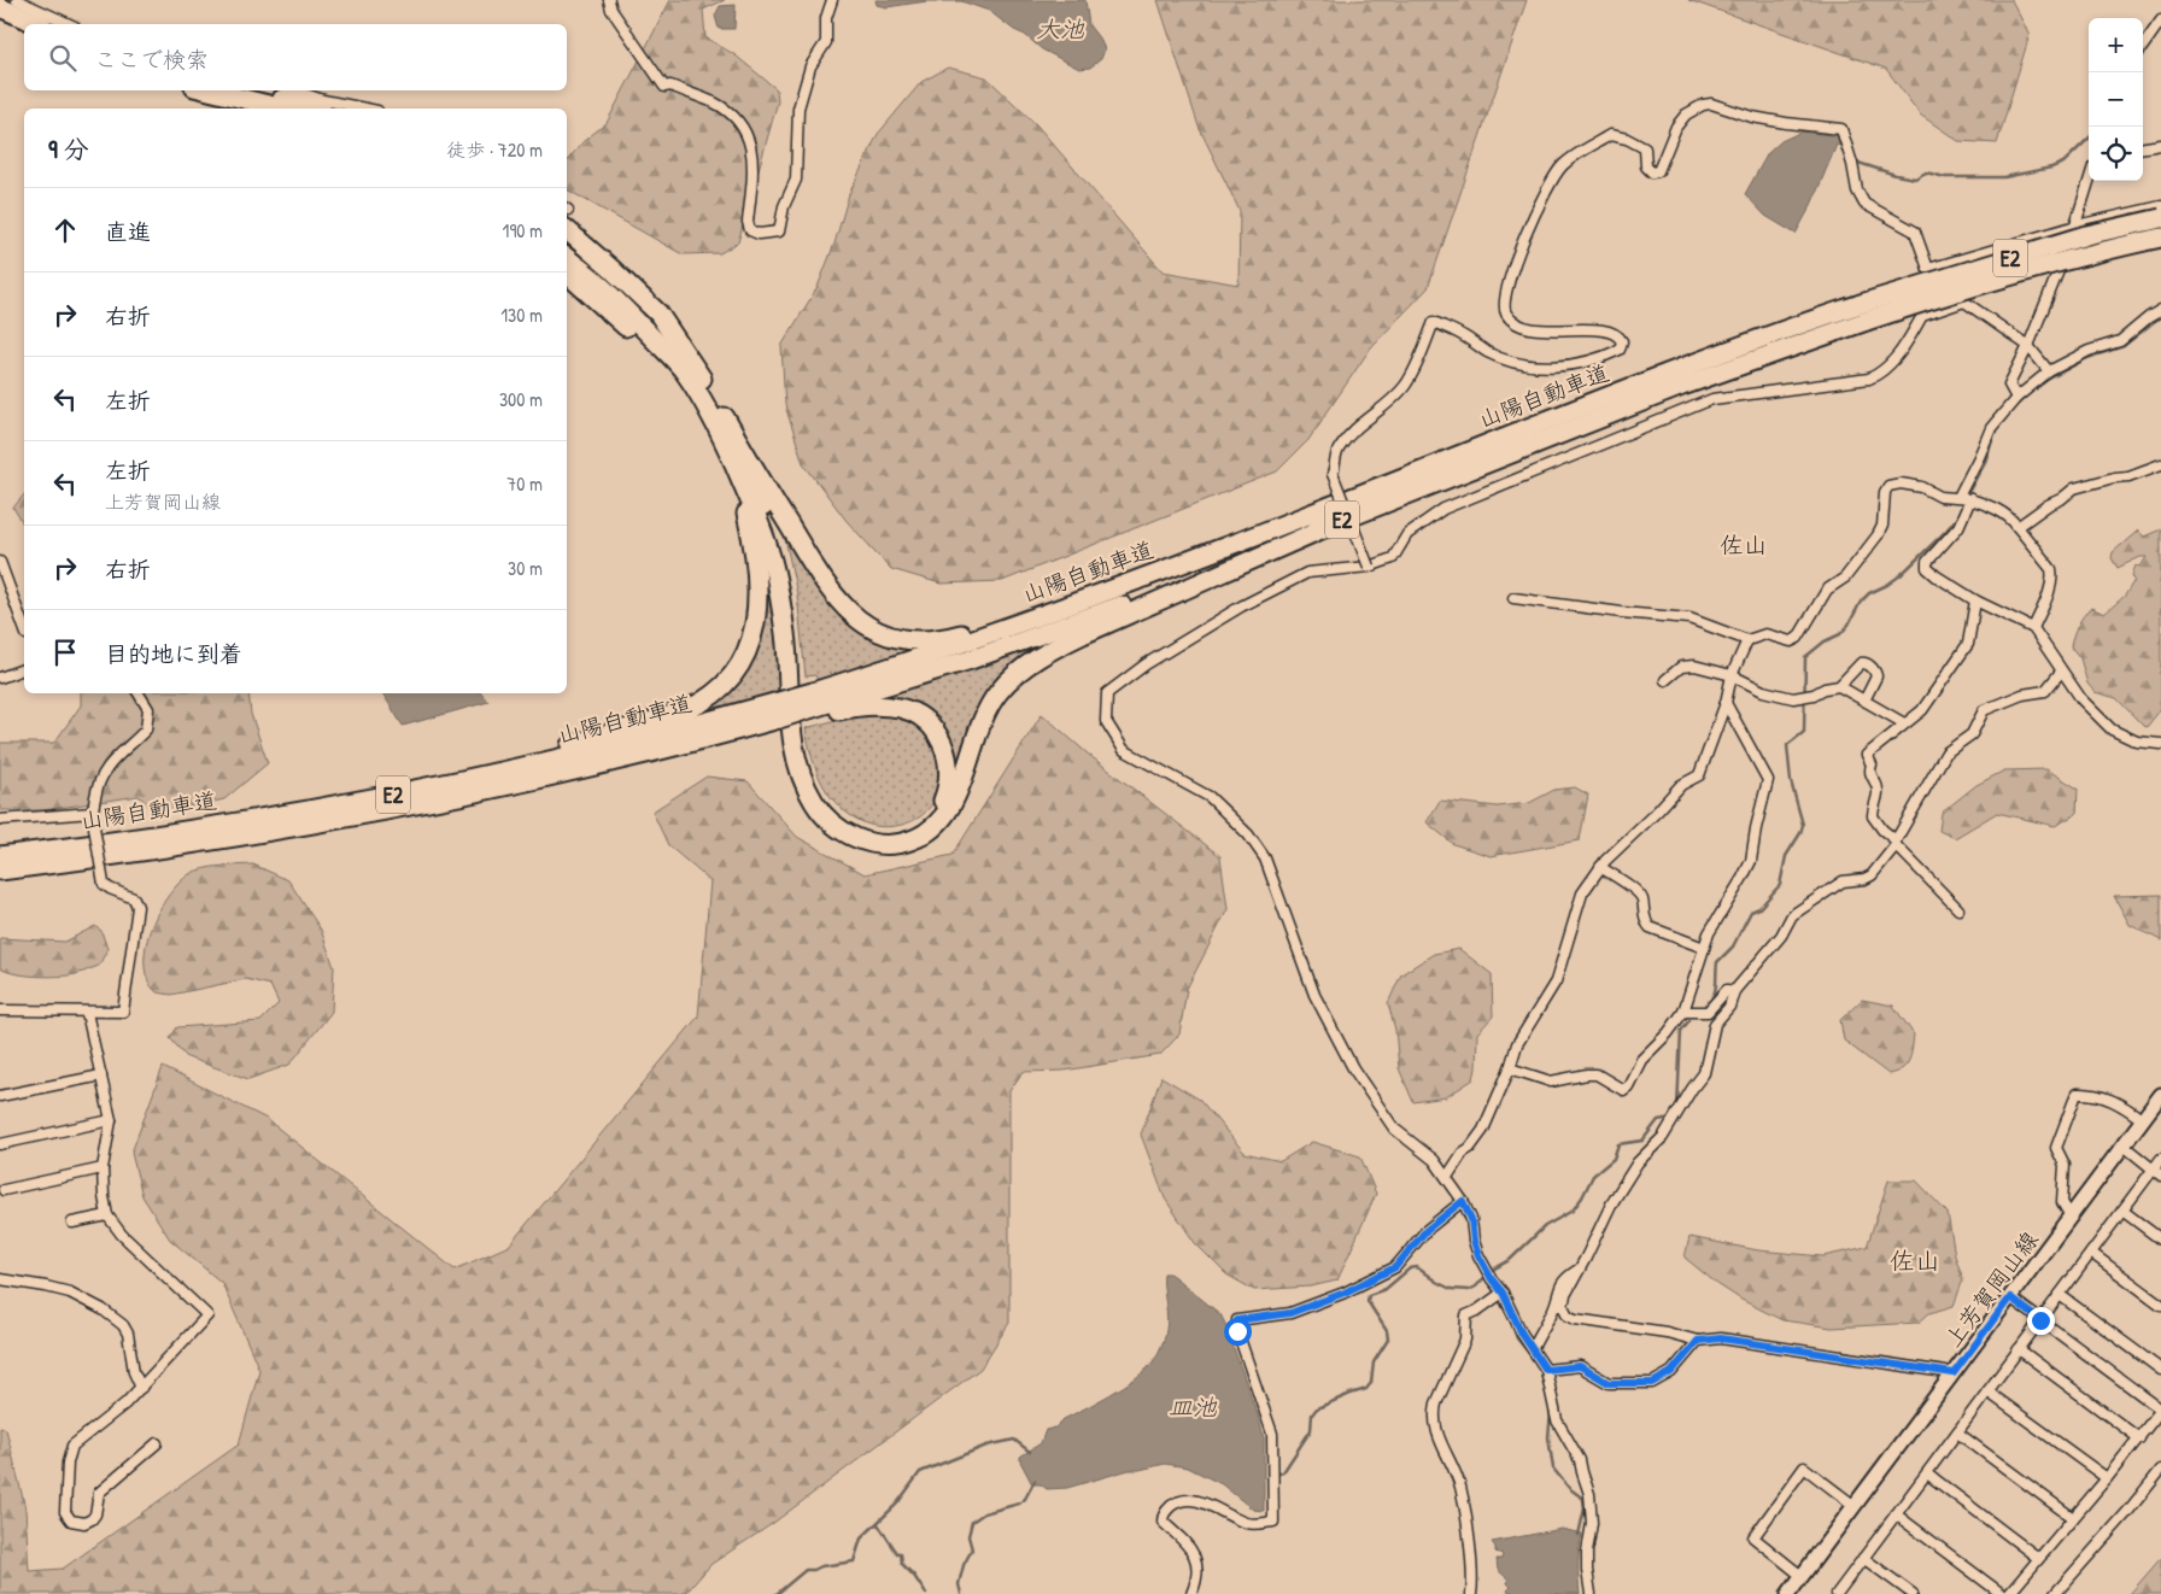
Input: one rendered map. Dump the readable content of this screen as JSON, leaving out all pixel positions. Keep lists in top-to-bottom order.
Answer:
{
  "streets": {
    "highway": ["E2", "山陽自動車道"],
    "main road": ["上芳賀岡山線"]
  },
  "districts": ["佐山", "佐山"],
  "water": ["大池", "皿池"],
  "page": {
    "map_buttons": ["+", "−"],
    "search": "ここで検索",
    "heading": ["9 分", "徒歩 · 720 m"],
    "list": [
      ["直進", "190 m"],
      ["右折", "130 m"],
      ["左折", "300 m"],
      ["左折", "上芳賀岡山線", "70 m"],
      ["右折", "30 m"],
      "目的地に到着"
    ]
  }
}
